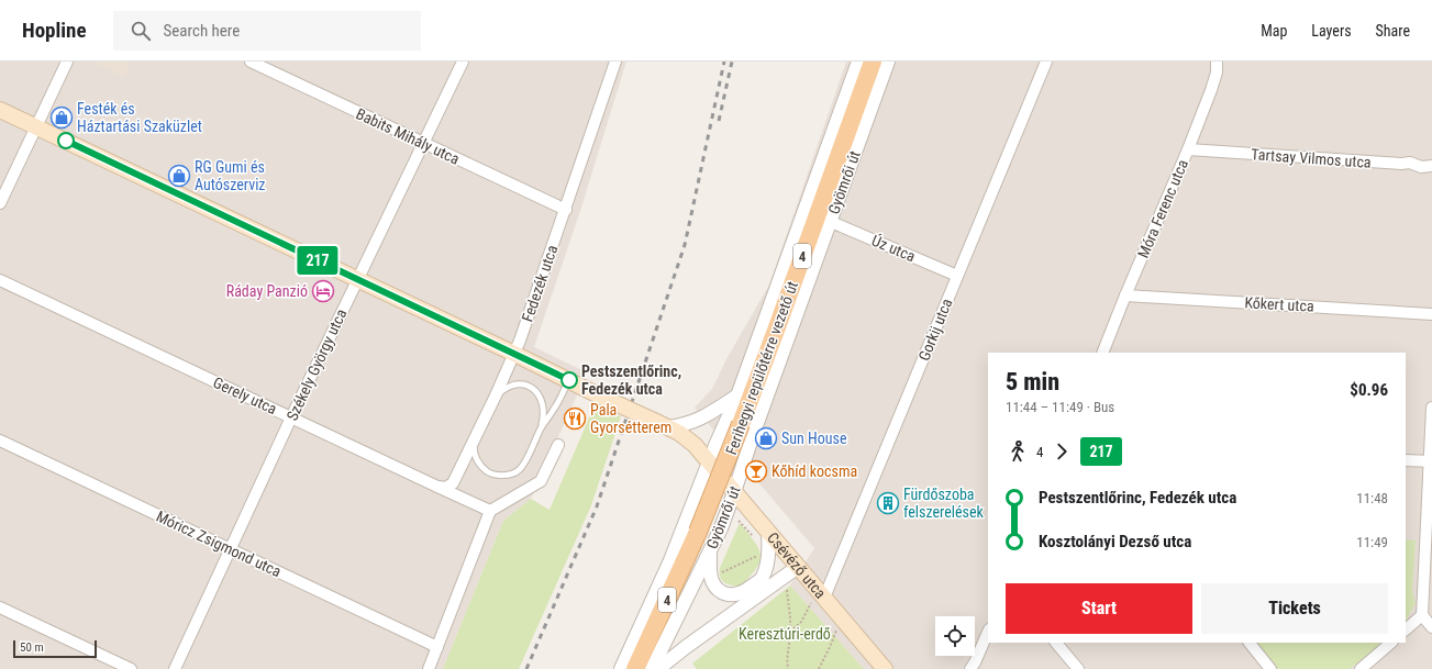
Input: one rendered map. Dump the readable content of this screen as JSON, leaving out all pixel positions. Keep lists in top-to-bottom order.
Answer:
{
  "streets": {
    "main road": ["4", "Ferihegyi repülőtérre vezető út", "Csévéző utca"],
    "street": [
      "Babits Mihály utca",
      "Tartsay Vilmos utca",
      "Gyömrői út",
      "Móra Ferenc utca",
      "Úz utca",
      "Fedezék utca",
      "Kőkert utca",
      "Gorkij utca",
      "Székely György utca",
      "Gerely utca",
      "Móricz Zsigmond utca"
    ]
  },
  "crossings": [
    ["Babits Mihály utca", "Fedezék utca"],
    ["Babits Mihály utca", "Székely György utca"],
    ["Tartsay Vilmos utca", "Móra Ferenc utca"],
    ["Gyömrői út", "Úz utca"],
    ["Gyömrői út", "Ferihegyi repülőtérre vezető út"],
    ["Gyömrői út", "Csévéző utca"],
    ["Móra Ferenc utca", "Kőkert utca"],
    ["Úz utca", "Gorkij utca"],
    ["Fedezék utca", "Gerely utca"],
    ["Fedezék utca", "Csévéző utca"],
    ["Gorkij utca", "Csévéző utca"],
    ["Székely György utca", "Gerely utca"],
    ["Székely György utca", "Móricz Zsigmond utca"],
    ["Székely György utca", "Csévéző utca"]
  ],
  "parks": ["Keresztúri-erdő"],
  "places": {
    "shop": ["Festék és Háztartási Szaküzlet", "RG Gumi és Autószerviz", "Sun House"],
    "hotel": ["Ráday Panzió"],
    "other": ["Pestszentlőrinc, Fedezék utca"],
    "restaurant": ["Pala Gyorsétterem"],
    "bar": ["Kőhíd kocsma"],
    "building": ["Fürdőszoba felszerelések"]
  },
  "lines": ["bus line 217"],
  "scale_bar": "50 m",
  "page": {
    "header": "Hopline",
    "search": "Search here",
    "nav": ["Map", "Layers", "Share"],
    "on_map": "217",
    "heading": ["5 min", "11:44 – 11:49 · Bus", "$0.96"],
    "legs": ["4", "217"],
    "list": [
      {
        "name": "Pestszentlőrinc, Fedezék utca",
        "value": "11:48"
      },
      {
        "name": "Kosztolányi Dezső utca",
        "value": "11:49"
      }
    ],
    "buttons": ["Start", "Tickets"],
    "scale": "50 m"
  }
}
